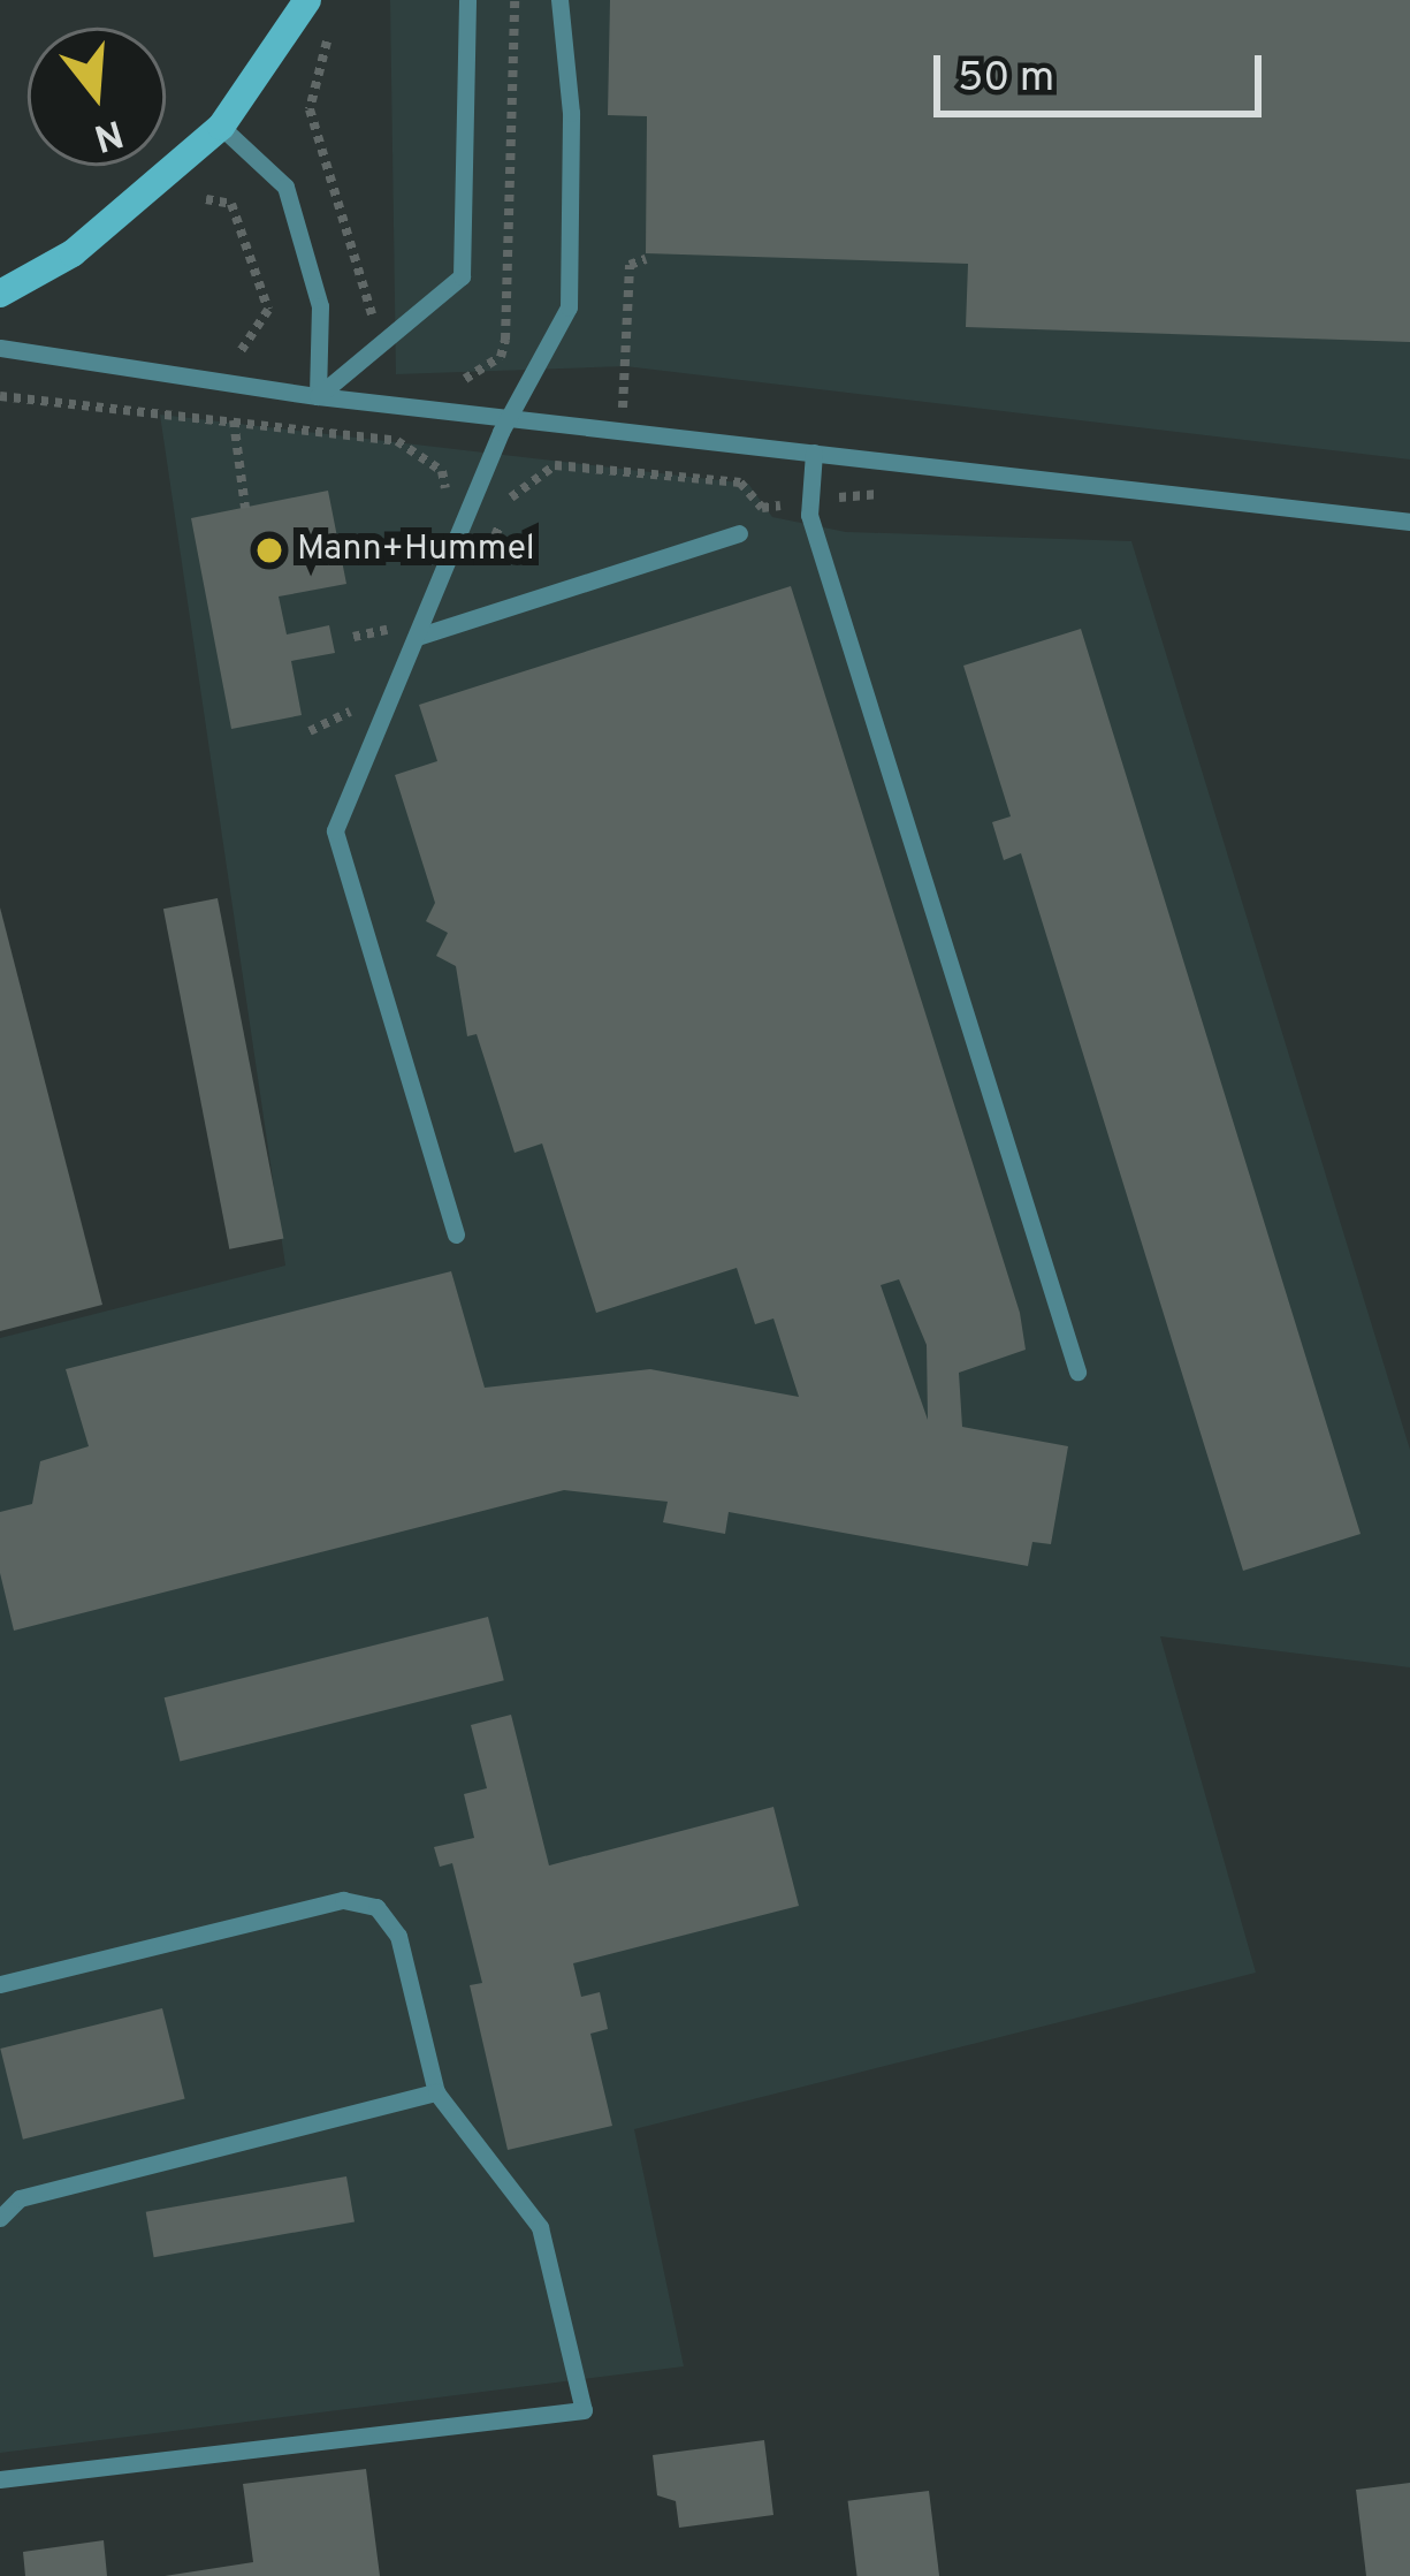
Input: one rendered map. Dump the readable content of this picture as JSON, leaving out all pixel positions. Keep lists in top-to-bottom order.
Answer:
{
  "places": ["Mann+Hummel"],
  "scale_bar": "50 m",
  "north": "bottom"
}
